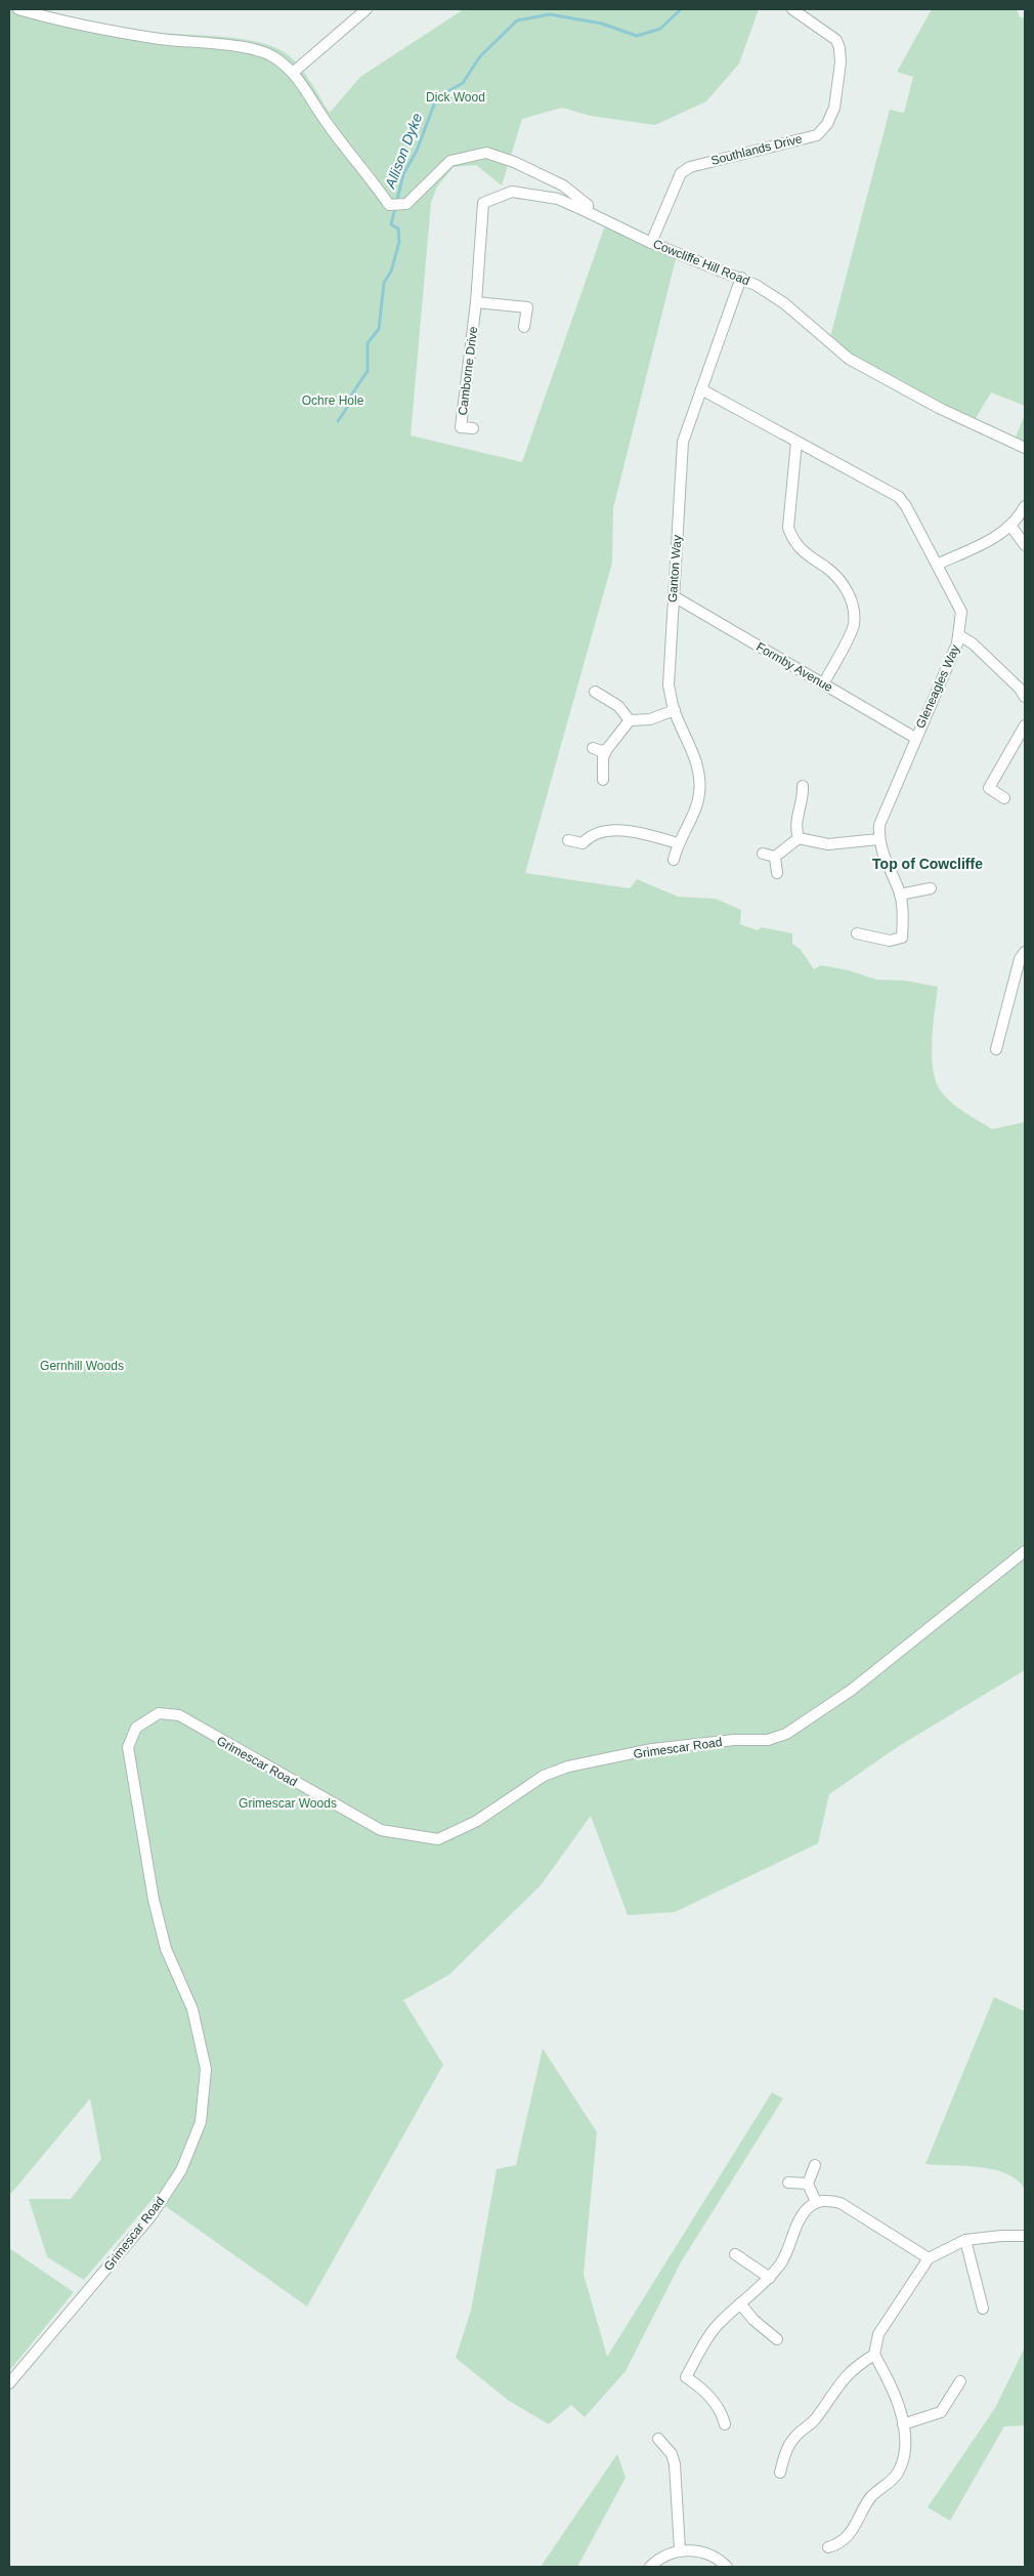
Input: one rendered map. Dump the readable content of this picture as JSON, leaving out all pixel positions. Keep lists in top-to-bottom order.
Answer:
{
  "streets": {
    "street": [
      "Southlands Drive",
      "Cowcliffe Hill Road",
      "Camborne Drive",
      "Ganton Way",
      "Formby Avenue",
      "Gleneagles Way",
      "Grimescar Road"
    ]
  },
  "crossings": [
    ["Southlands Drive", "Cowcliffe Hill Road"],
    ["Cowcliffe Hill Road", "Camborne Drive"],
    ["Cowcliffe Hill Road", "Ganton Way"],
    ["Ganton Way", "Formby Avenue"],
    ["Ganton Way", "Gleneagles Way"],
    ["Formby Avenue", "Gleneagles Way"]
  ],
  "districts": ["Top of Cowcliffe"],
  "water": ["Allison Dyke"],
  "parks": [
    "Dick Wood",
    "Ochre Hole",
    "Gernhill Woods",
    "Grimescar Woods"
  ]
}
